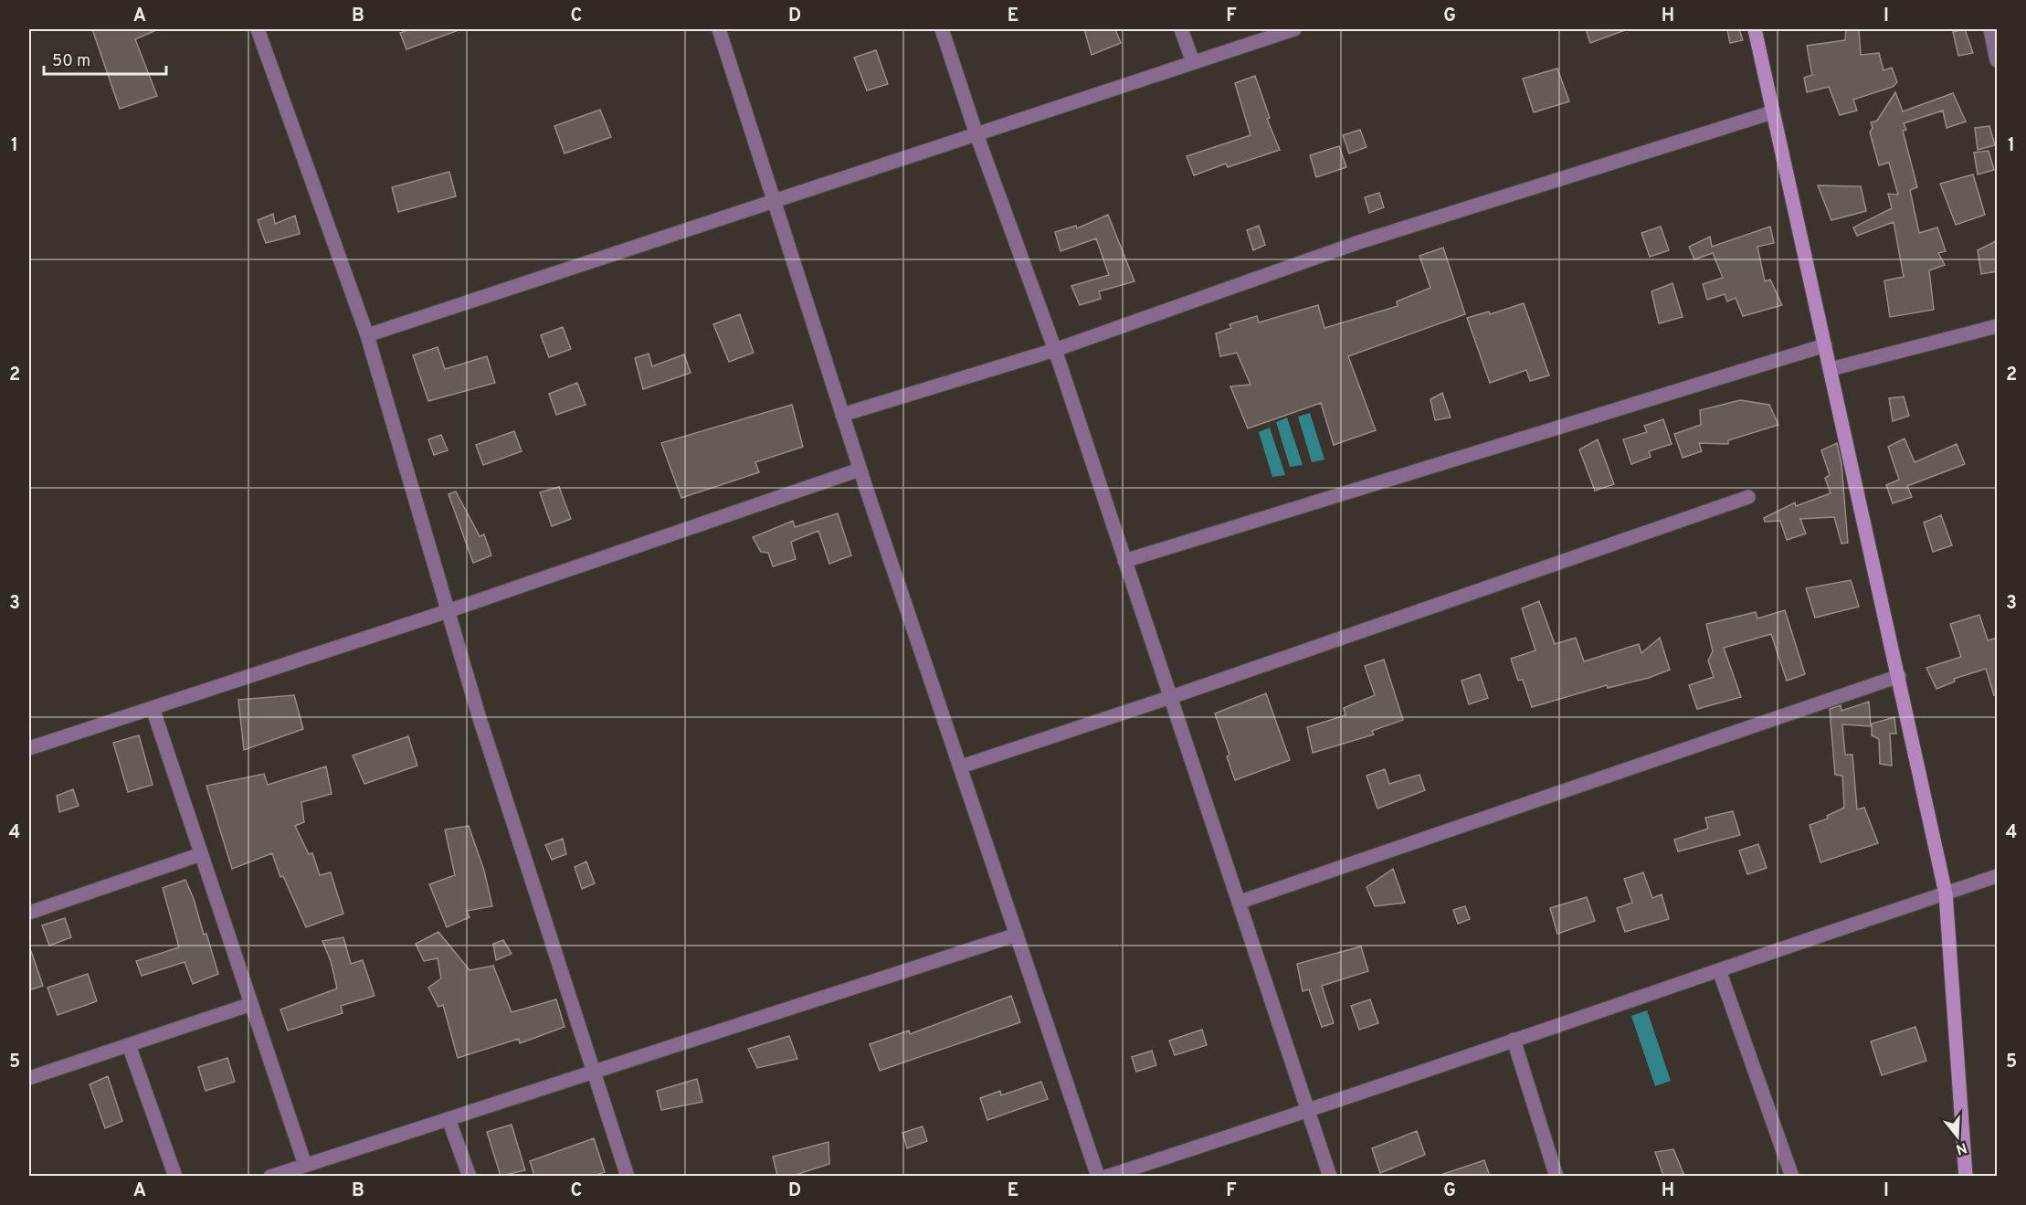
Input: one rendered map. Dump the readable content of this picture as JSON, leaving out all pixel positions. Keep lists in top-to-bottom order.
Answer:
{
  "scale_bar": "50 m",
  "north": "bottom",
  "grid": {
    "columns": [
      "A",
      "B",
      "C",
      "D",
      "E",
      "F",
      "G",
      "H",
      "I"
    ],
    "rows": [
      "1",
      "2",
      "3",
      "4",
      "5"
    ]
  }
}
